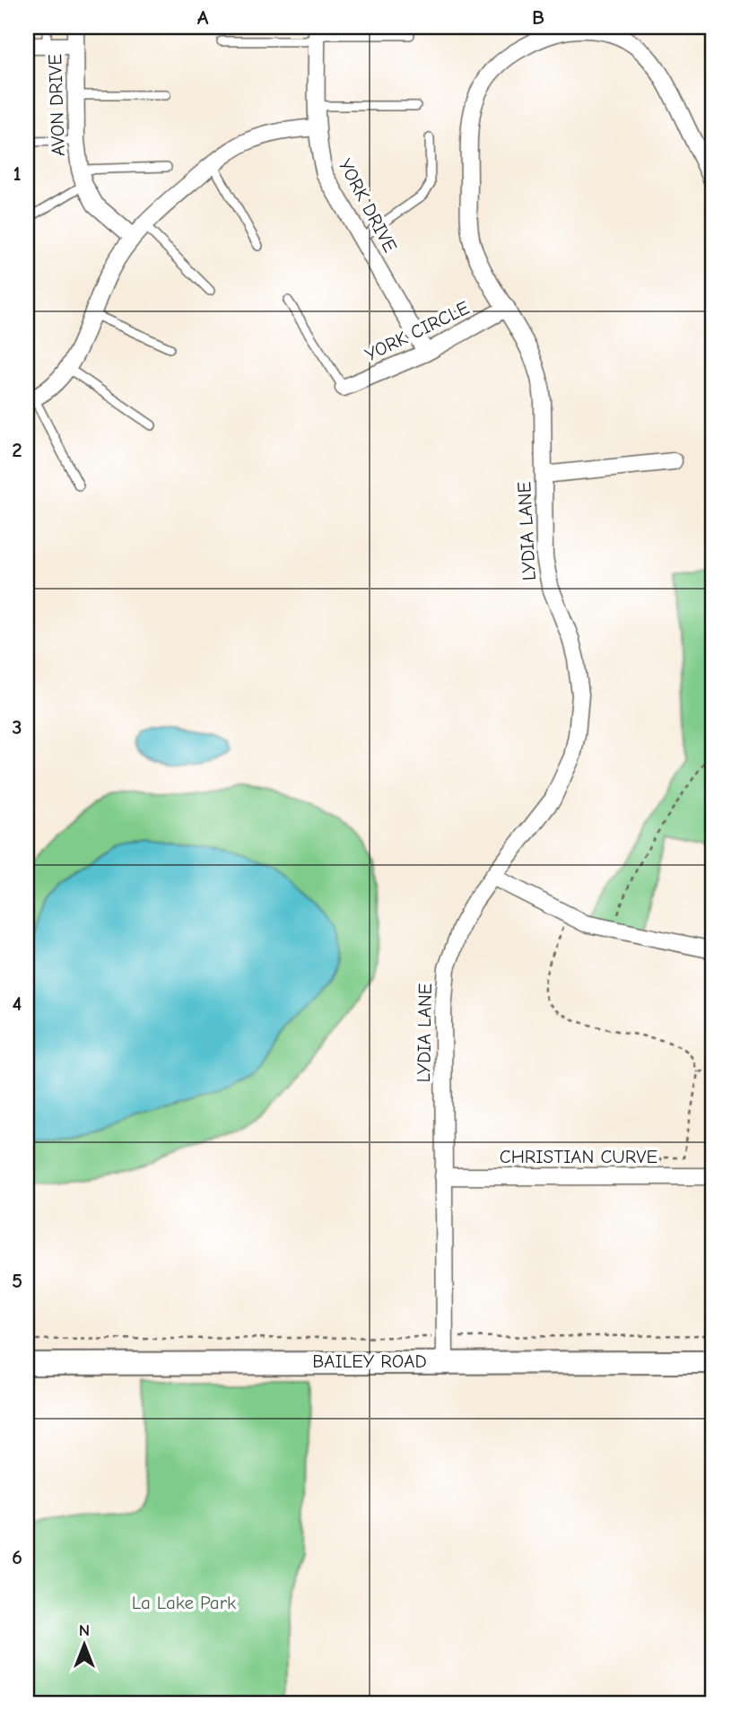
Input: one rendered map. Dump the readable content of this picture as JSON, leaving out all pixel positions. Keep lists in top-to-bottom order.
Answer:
{
  "streets": {
    "main road": ["BAILEY ROAD"],
    "street": [
      "AVON DRIVE",
      "YORK DRIVE",
      "YORK CIRCLE",
      "LYDIA LANE",
      "CHRISTIAN CURVE"
    ]
  },
  "crossings": [
    ["YORK DRIVE", "YORK CIRCLE"],
    ["YORK CIRCLE", "LYDIA LANE"],
    ["LYDIA LANE", "CHRISTIAN CURVE"],
    ["LYDIA LANE", "BAILEY ROAD"]
  ],
  "parks": ["La Lake Park"],
  "north": "top",
  "grid": {
    "columns": ["A", "B"],
    "rows": [
      "1",
      "2",
      "3",
      "4",
      "5",
      "6"
    ]
  }
}
